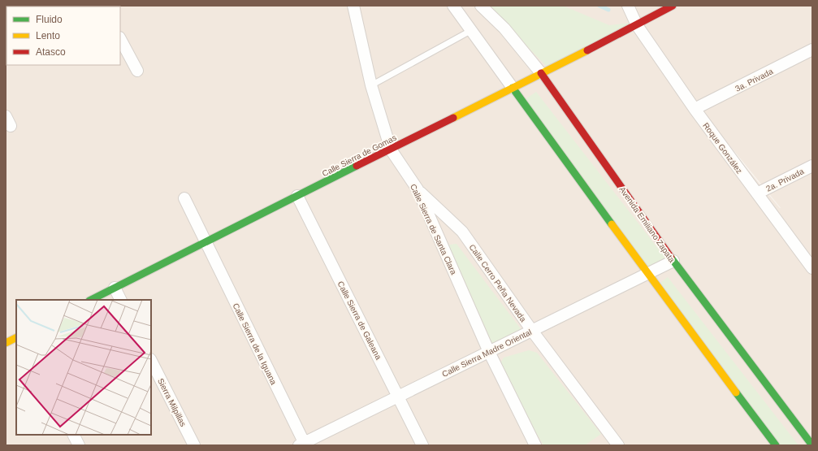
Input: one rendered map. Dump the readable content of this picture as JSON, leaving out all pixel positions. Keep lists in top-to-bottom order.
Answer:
{
  "streets": {
    "street": [
      "3a. Privada",
      "Roque González",
      "Calle Sierra de Gomas",
      "2a. Privada",
      "Avenida Emiliano Zapata",
      "Calle Sierra de Santa Clara",
      "Calle Cerro Peña Nevada",
      "Calle Sierra de Galeana",
      "Calle Sierra de la Iguana",
      "Calle Sierra Madre Oriental",
      "Sierra Milpillas"
    ]
  },
  "crossings": [
    ["3a. Privada", "Roque González"],
    ["Roque González", "Calle Sierra de Gomas"],
    ["Roque González", "2a. Privada"],
    ["Calle Sierra de Gomas", "Avenida Emiliano Zapata"],
    ["Calle Sierra de Gomas", "Calle Sierra de Santa Clara"],
    ["Calle Sierra de Gomas", "Calle Sierra de Galeana"],
    ["Calle Sierra de Gomas", "Calle Sierra de la Iguana"],
    ["Avenida Emiliano Zapata", "Calle Sierra Madre Oriental"],
    ["Calle Sierra de Santa Clara", "Calle Cerro Peña Nevada"],
    ["Calle Sierra de Santa Clara", "Calle Sierra Madre Oriental"],
    ["Calle Cerro Peña Nevada", "Calle Sierra Madre Oriental"],
    ["Calle Sierra de Galeana", "Calle Sierra Madre Oriental"],
    ["Calle Sierra de la Iguana", "Calle Sierra Madre Oriental"]
  ],
  "legend": ["Fluido", "Lento", "Atasco"]
}
